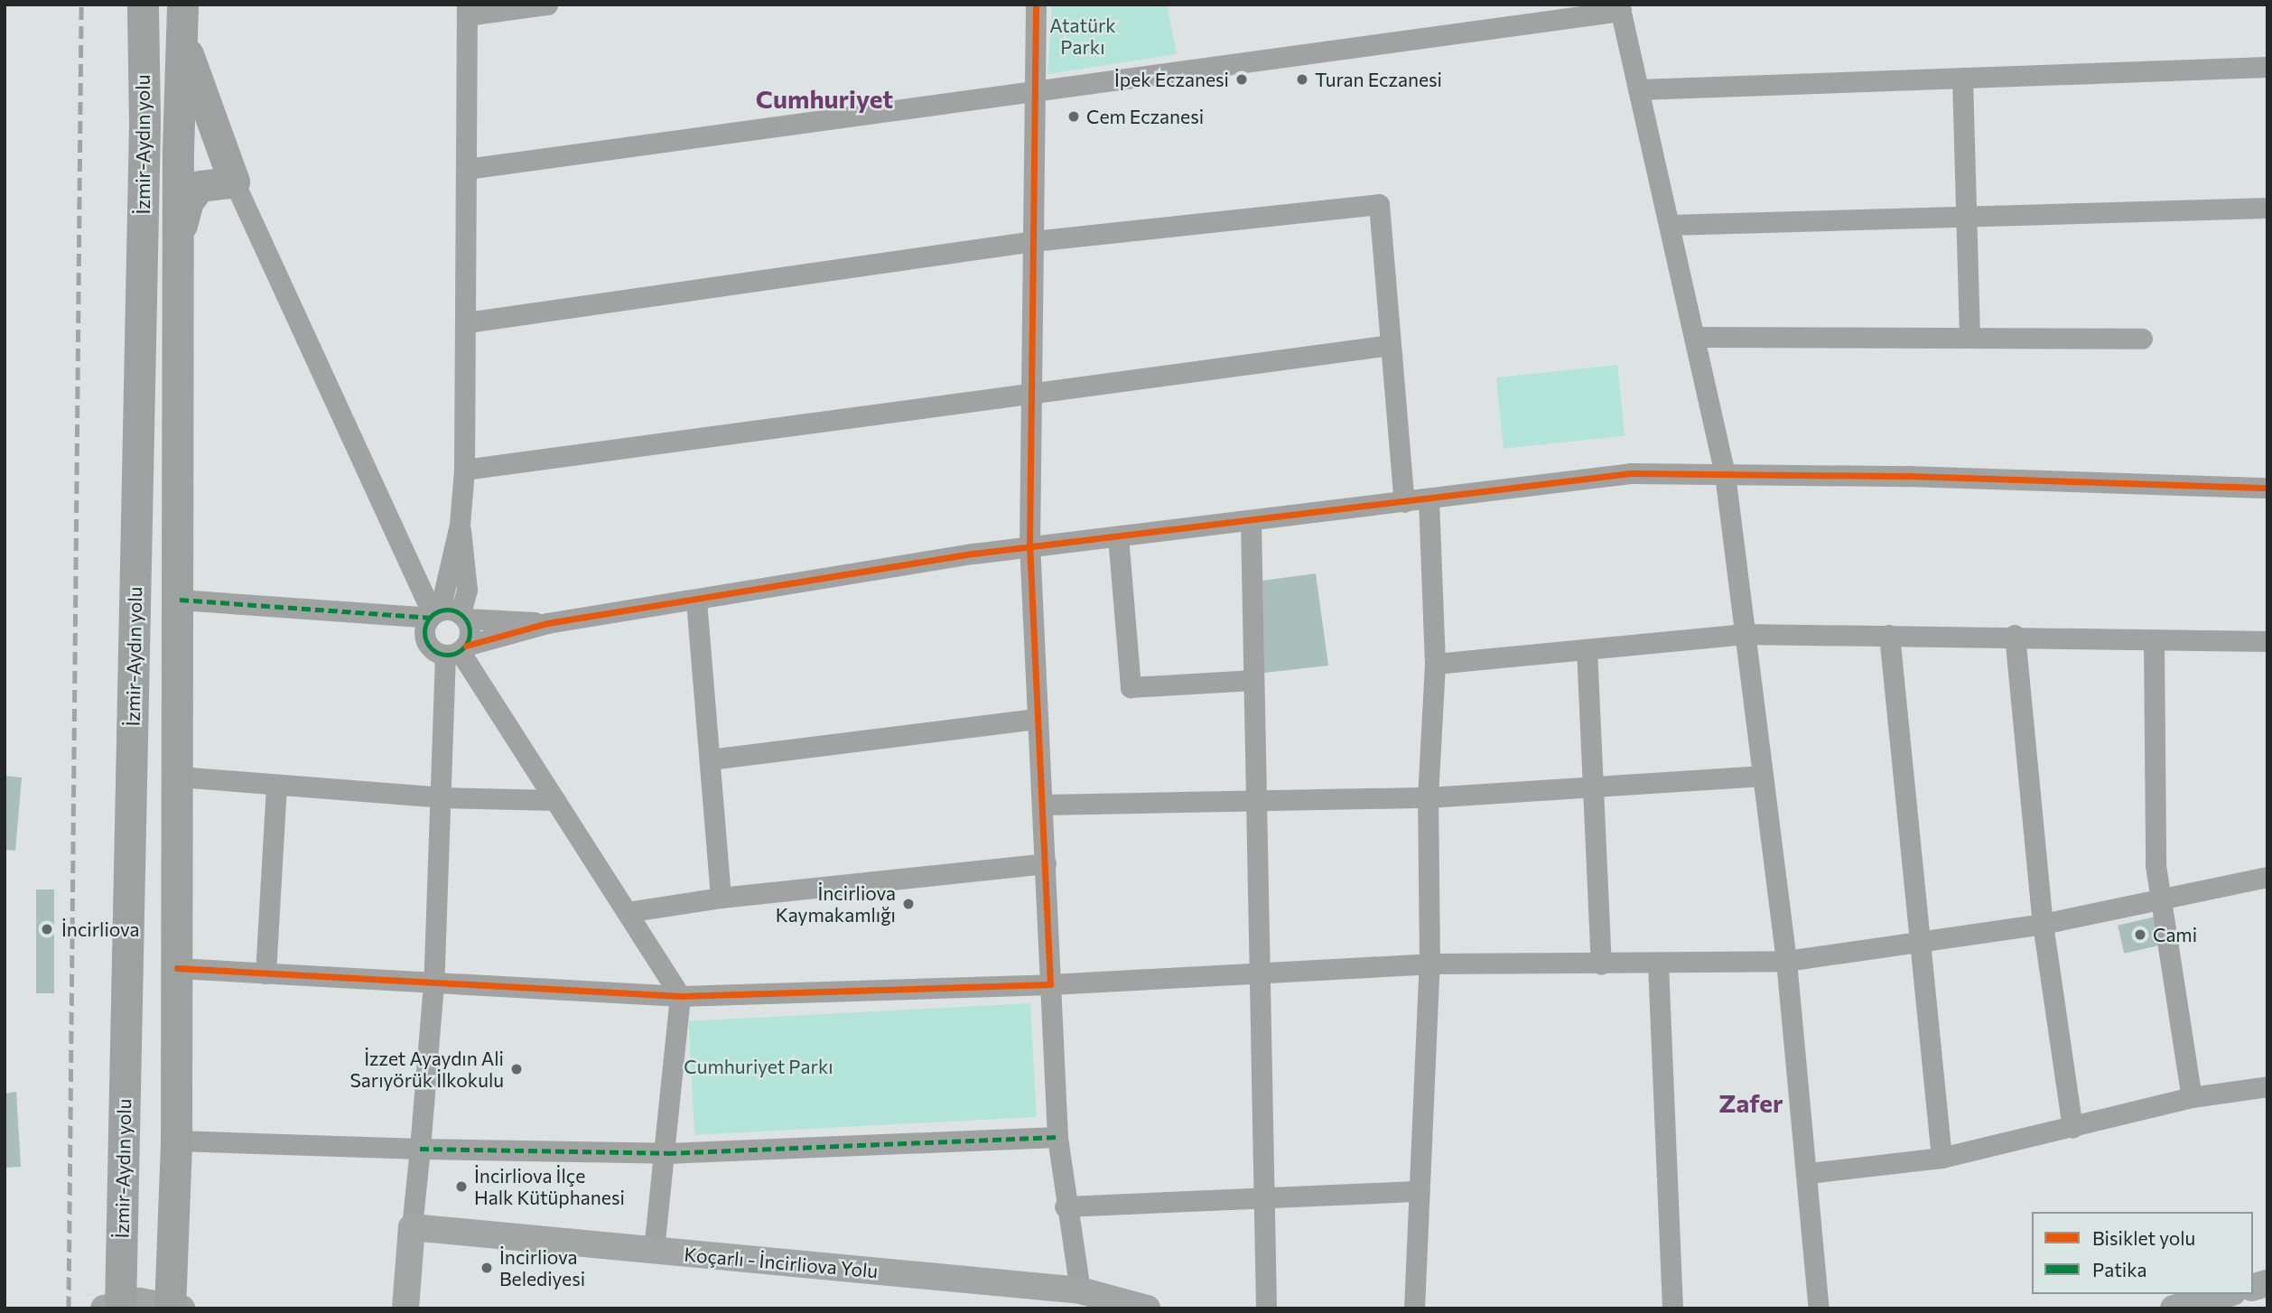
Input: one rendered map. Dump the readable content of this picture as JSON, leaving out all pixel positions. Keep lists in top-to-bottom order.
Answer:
{
  "streets": {
    "highway": ["İzmir-Aydın yolu"],
    "main road": ["Koçarlı - İncirliova Yolu"]
  },
  "districts": ["Cumhuriyet", "Zafer"],
  "parks": ["Atatürk Parkı", "Cumhuriyet Parkı"],
  "places": [
    "İpek Eczanesi",
    "Turan Eczanesi",
    "Cem Eczanesi",
    "İncirliova Kaymakamlığı",
    "İncirliova",
    "Cami",
    "İzzet Ayaydın Ali Sarıyörük İlkokulu",
    "İncirliova İlçe Halk Kütüphanesi",
    "İncirliova Belediyesi"
  ],
  "legend": ["Bisiklet yolu", "Patika"]
}
